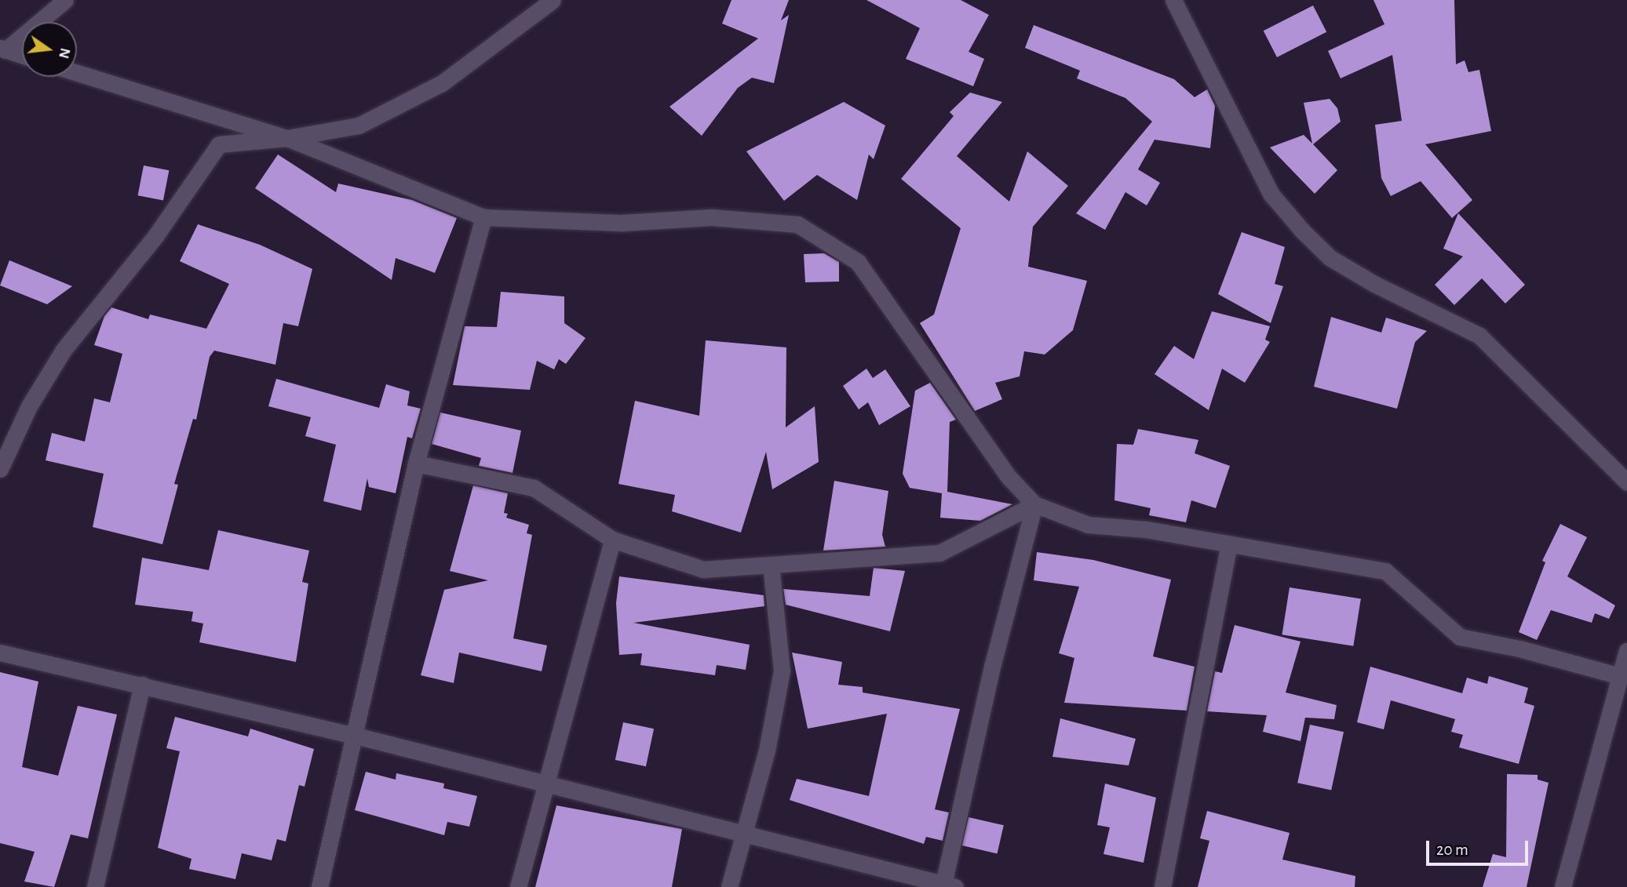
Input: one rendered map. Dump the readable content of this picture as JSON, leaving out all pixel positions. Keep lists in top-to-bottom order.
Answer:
{
  "scale_bar": "20 m",
  "north": "right"
}
